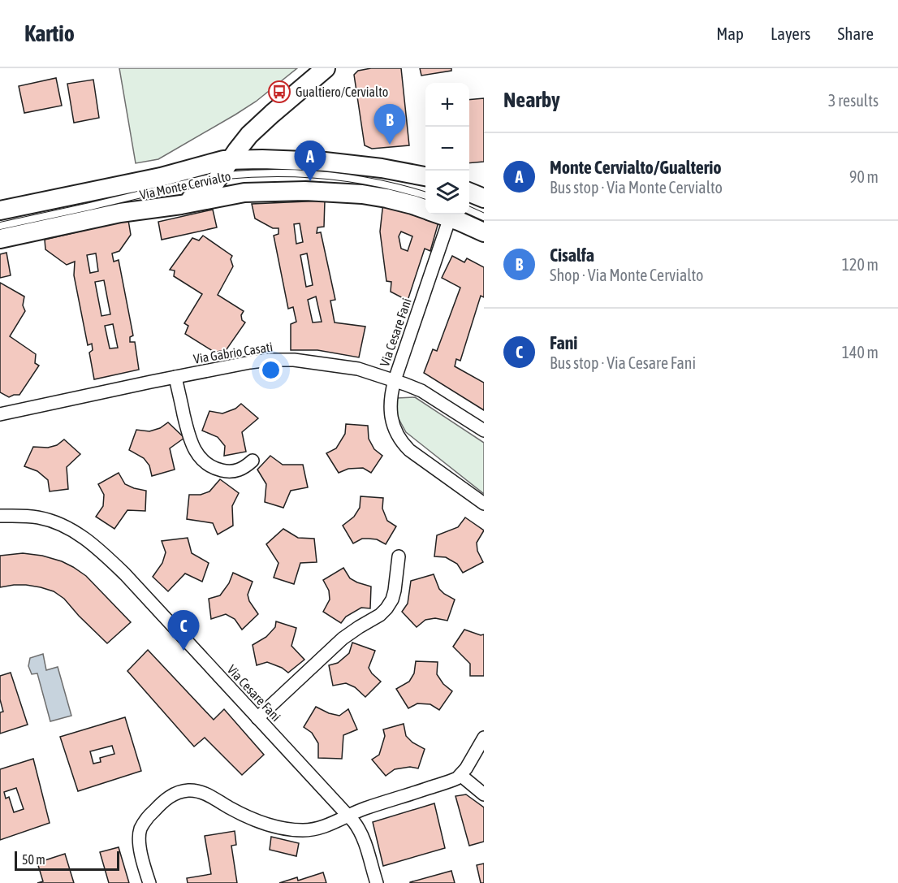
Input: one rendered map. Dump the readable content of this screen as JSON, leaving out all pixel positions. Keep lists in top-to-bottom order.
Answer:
{
  "streets": {
    "street": ["Via Monte Cervialto", "Via Cesare Fani", "Via Gabrio Casati"]
  },
  "crossings": [
    ["Via Cesare Fani", "Via Gabrio Casati"]
  ],
  "places": {
    "bus stop": ["Gualtiero/Cervialto"]
  },
  "scale_bar": "50 m",
  "page": {
    "header": "Kartio",
    "nav": ["Map", "Layers", "Share"],
    "heading": ["Nearby", "3 results"],
    "map_buttons": ["+", "−"],
    "pins": ["B", "A", "C"],
    "list": [
      {
        "mark": "A",
        "name": "Monte Cervialto/Gualterio",
        "note": "Bus stop · Via Monte Cervialto",
        "value": "90 m"
      },
      {
        "mark": "B",
        "name": "Cisalfa",
        "note": "Shop · Via Monte Cervialto",
        "value": "120 m"
      },
      {
        "mark": "C",
        "name": "Fani",
        "note": "Bus stop · Via Cesare Fani",
        "value": "140 m"
      }
    ],
    "scale": "50 m"
  }
}
